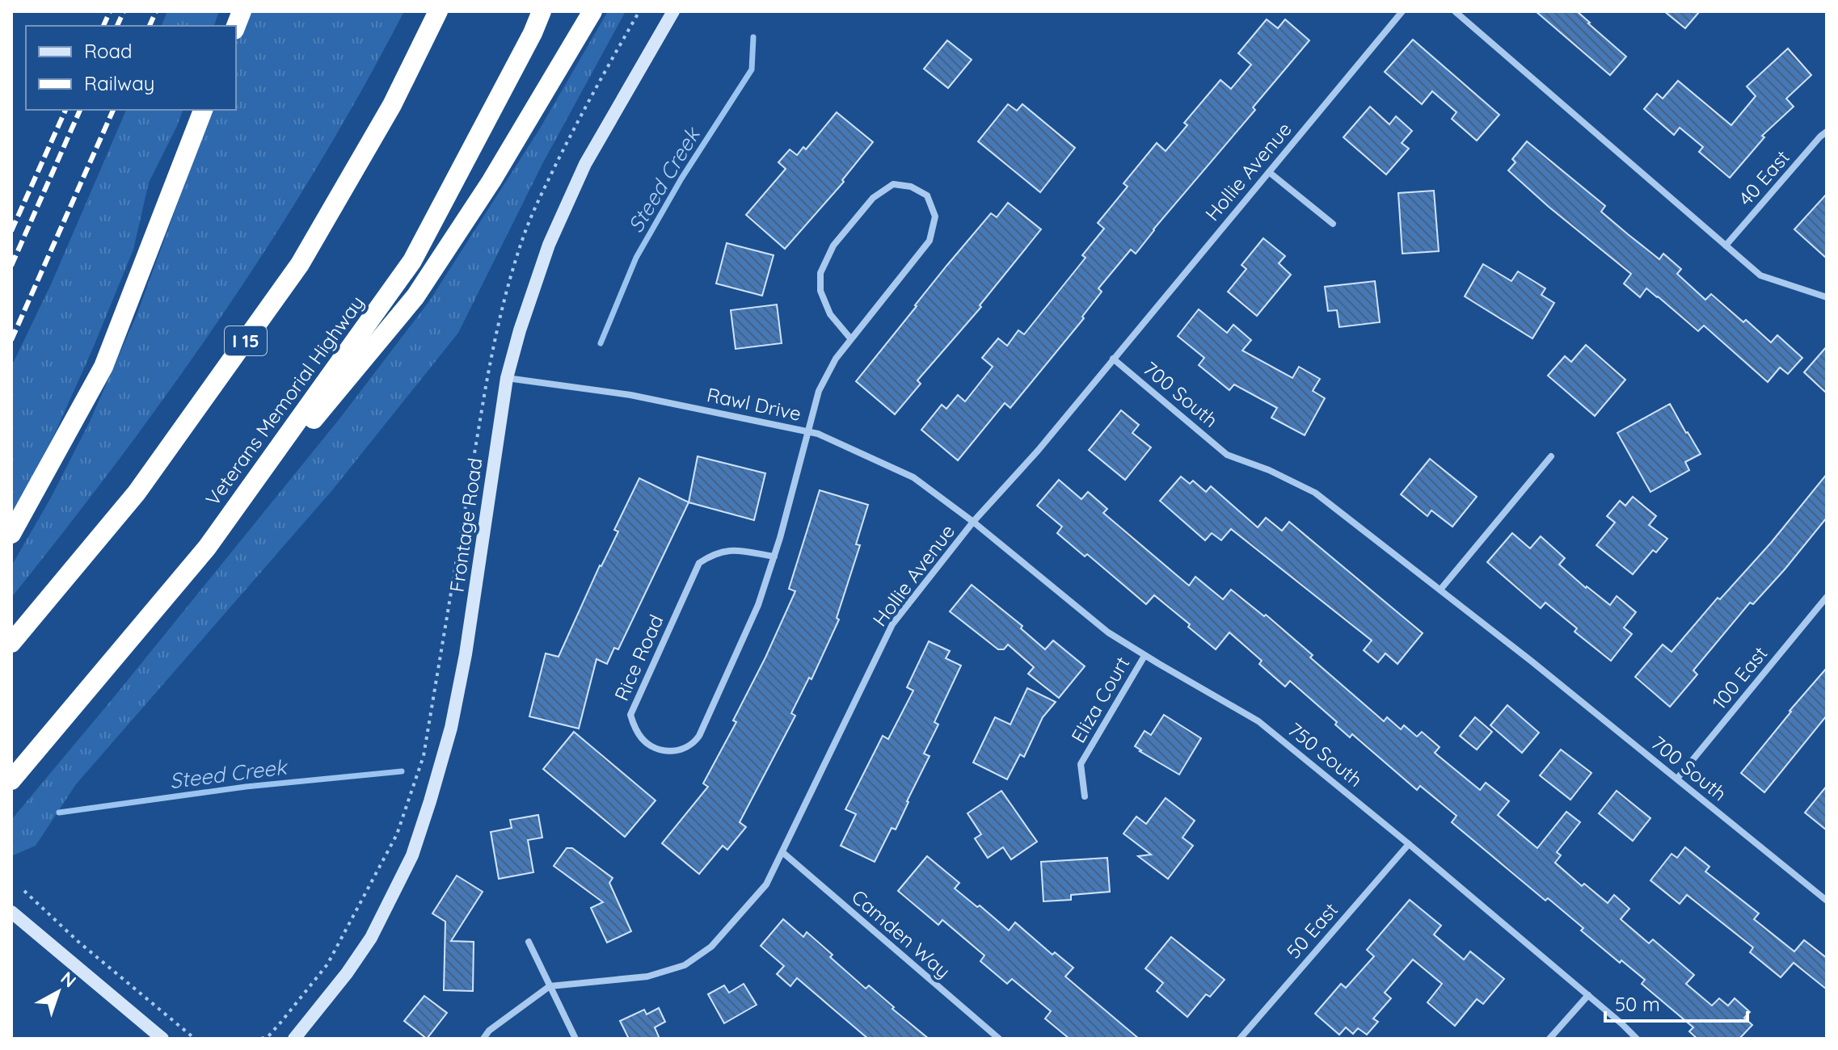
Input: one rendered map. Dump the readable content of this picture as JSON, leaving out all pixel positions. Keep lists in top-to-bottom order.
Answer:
{
  "streets": {
    "highway": ["I 15", "Veterans Memorial Highway"],
    "street": [
      "Hollie Avenue",
      "40 East",
      "700 South",
      "Rawl Drive",
      "Frontage Road",
      "Rice Road",
      "100 East",
      "Eliza Court",
      "750 South",
      "50 East",
      "Camden Way"
    ]
  },
  "crossings": [
    ["Hollie Avenue", "700 South"],
    ["Hollie Avenue", "Rawl Drive"],
    ["Hollie Avenue", "750 South"],
    ["Hollie Avenue", "Camden Way"],
    ["700 South", "100 East"],
    ["Rawl Drive", "Frontage Road"],
    ["Rawl Drive", "Rice Road"],
    ["Rawl Drive", "750 South"],
    ["Eliza Court", "750 South"],
    ["750 South", "50 East"]
  ],
  "water": ["Steed Creek"],
  "legend": ["Road", "Railway"],
  "scale_bar": "50 m",
  "north": "top right"
}
